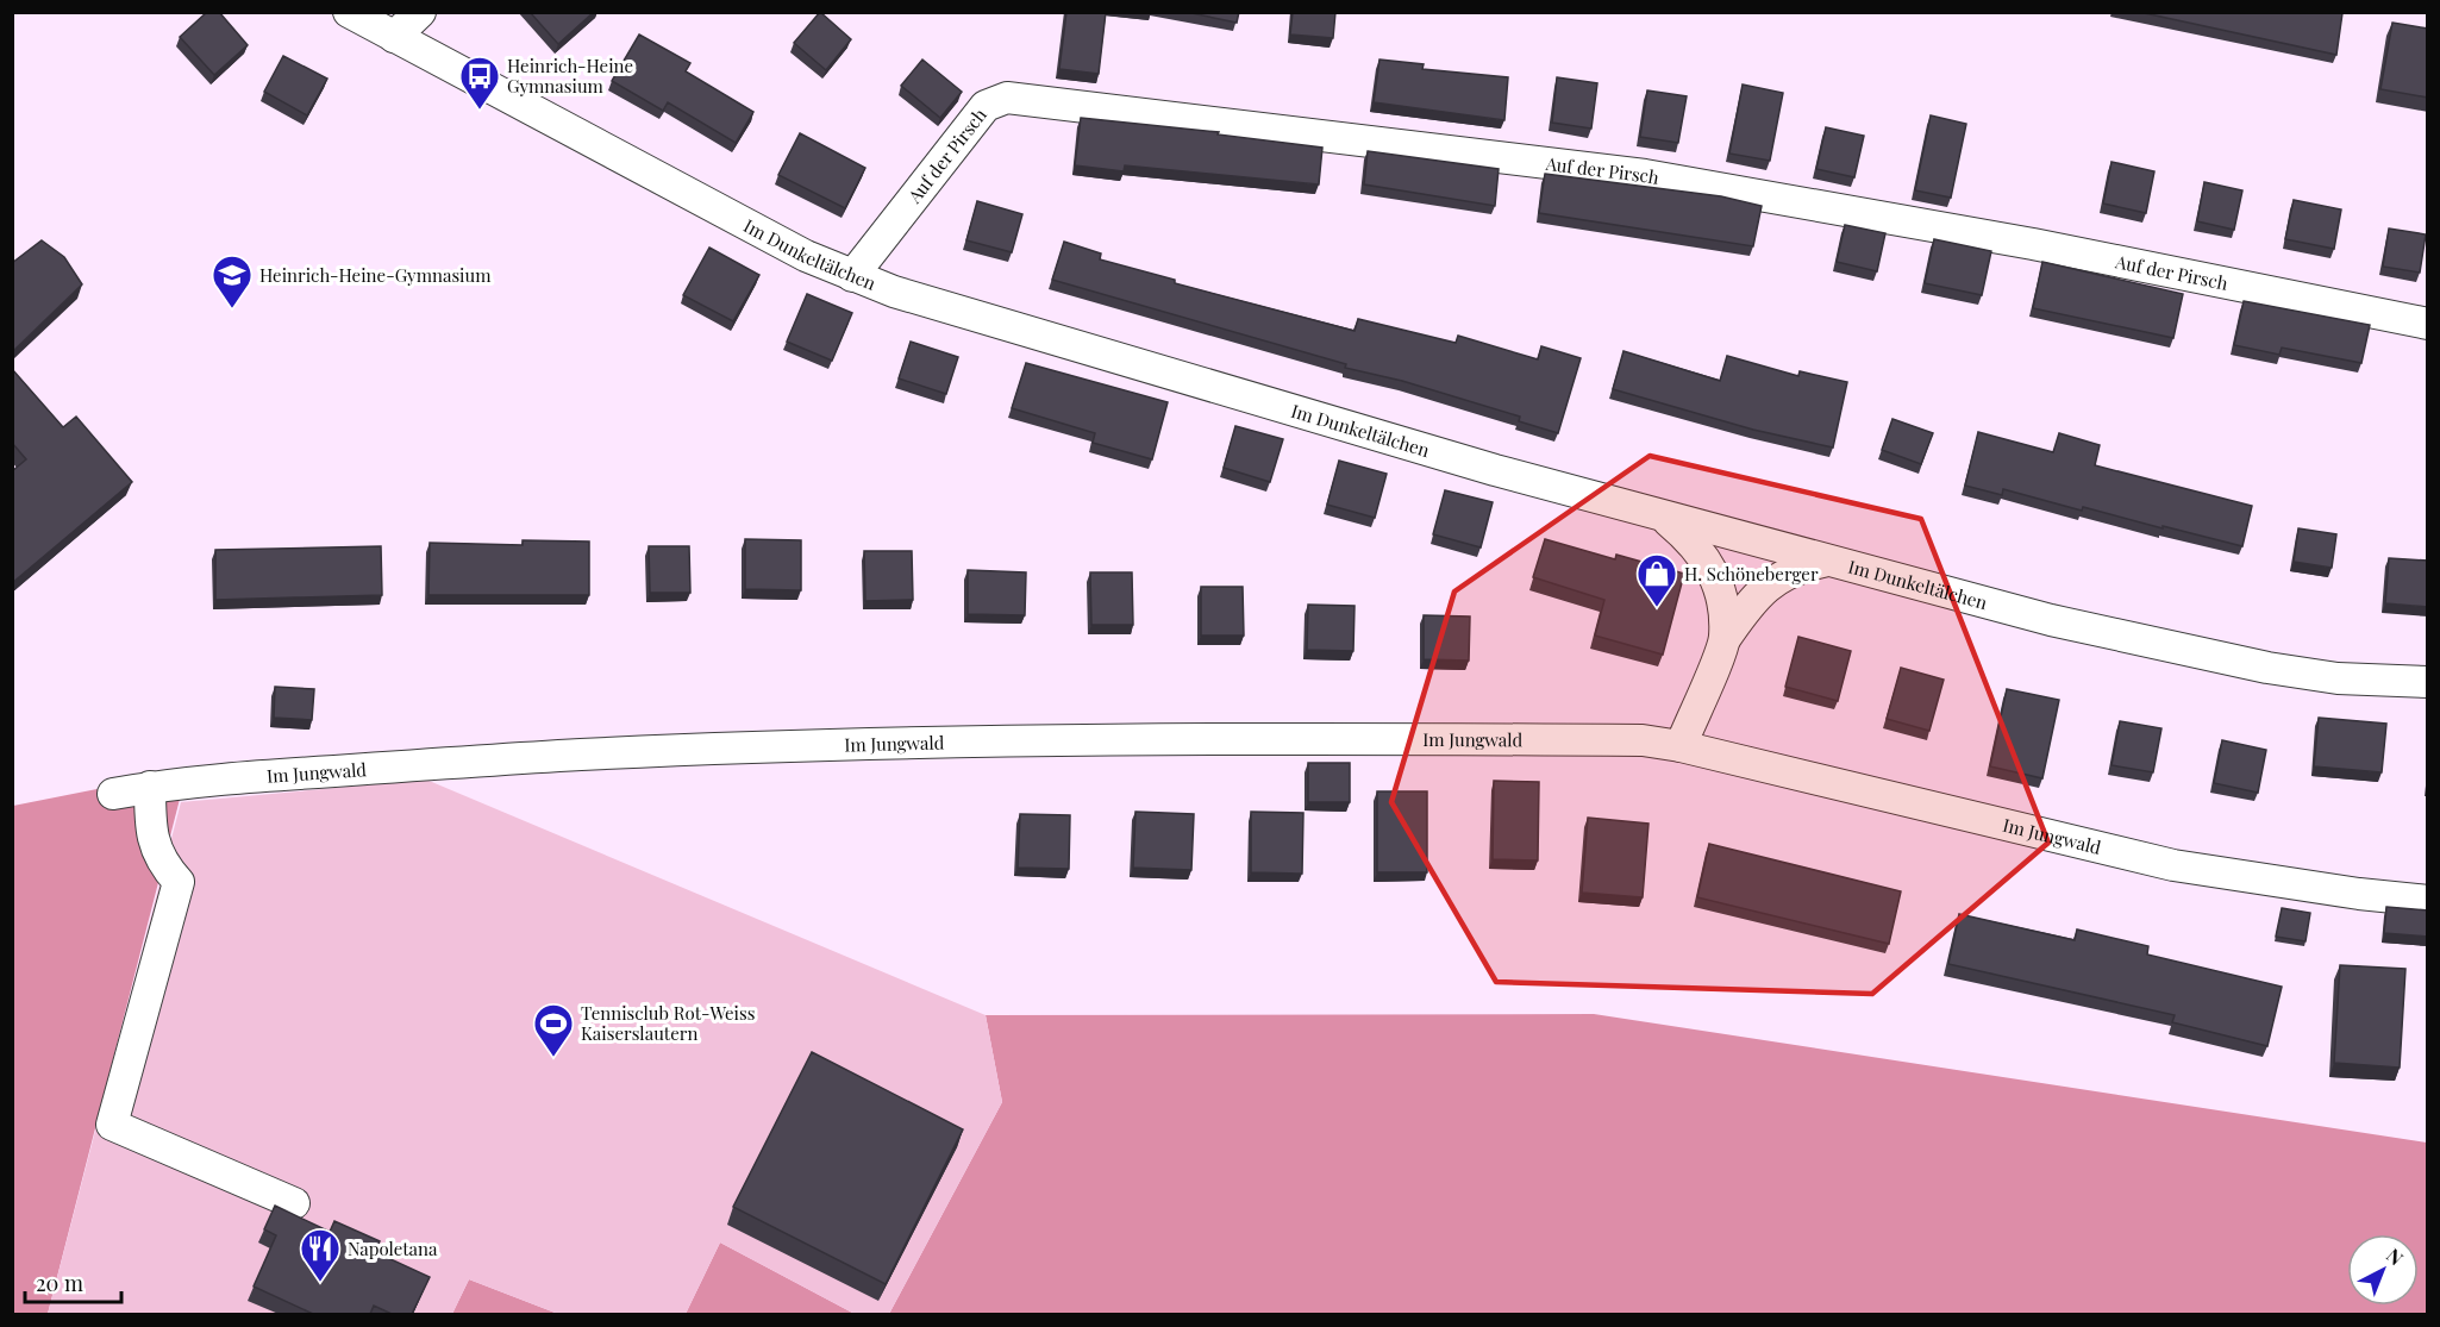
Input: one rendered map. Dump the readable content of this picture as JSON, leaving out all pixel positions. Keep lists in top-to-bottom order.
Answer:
{
  "streets": {
    "street": ["Auf der Pirsch", "Im Dunkeltälchen", "Im Jungwald"]
  },
  "crossings": [
    ["Auf der Pirsch", "Im Dunkeltälchen"]
  ],
  "places": {
    "bus stop": ["Heinrich-Heine Gymnasium"],
    "school or university": ["Heinrich-Heine-Gymnasium"],
    "shop": ["H. Schöneberger"],
    "sports": ["Tennisclub Rot-Weiss Kaiserslautern"],
    "restaurant": ["Napoletana"]
  },
  "scale_bar": "20 m",
  "north": "top right"
}
